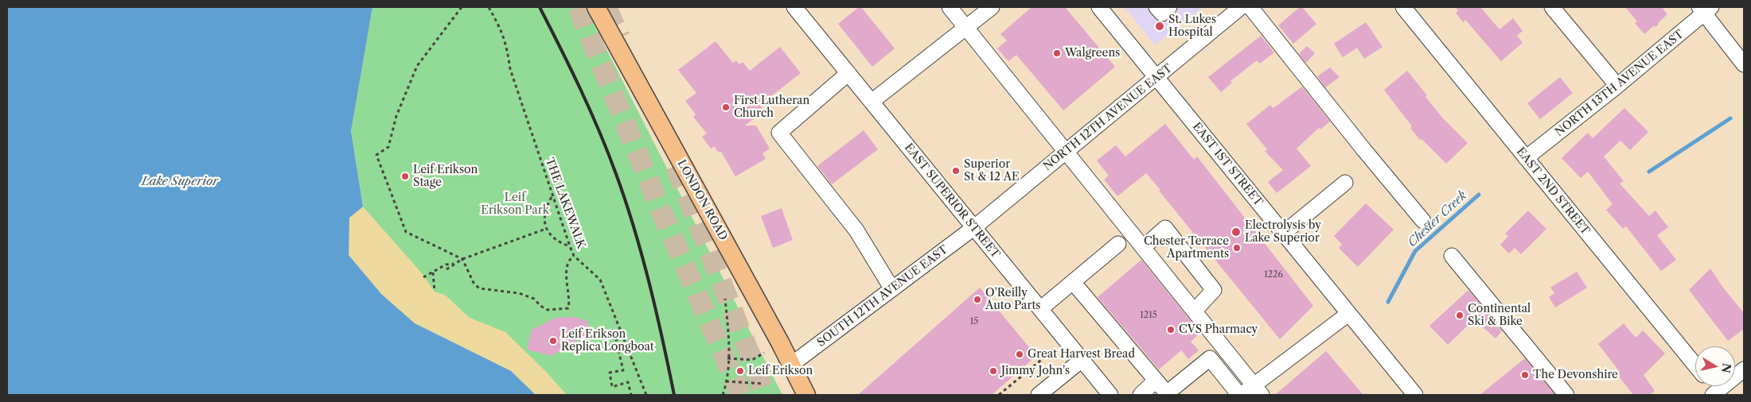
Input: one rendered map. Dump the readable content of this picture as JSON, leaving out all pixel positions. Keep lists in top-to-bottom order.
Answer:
{
  "streets": {
    "main road": ["LONDON ROAD"],
    "street": [
      "NORTH 13TH AVENUE EAST",
      "NORTH 12TH AVENUE EAST",
      "EAST 1ST STREET",
      "EAST 2ND STREET",
      "EAST SUPERIOR STREET",
      "SOUTH 12TH AVENUE EAST"
    ],
    "path": ["THE LAKEWALK"]
  },
  "crossings": [
    ["NORTH 13TH AVENUE EAST", "EAST 2ND STREET"],
    ["NORTH 12TH AVENUE EAST", "EAST 1ST STREET"],
    ["NORTH 12TH AVENUE EAST", "EAST SUPERIOR STREET"],
    ["NORTH 12TH AVENUE EAST", "SOUTH 12TH AVENUE EAST"],
    ["LONDON ROAD", "SOUTH 12TH AVENUE EAST"],
    ["EAST SUPERIOR STREET", "SOUTH 12TH AVENUE EAST"]
  ],
  "water": ["Lake Superior", "Chester Creek"],
  "parks": ["Leif Erikson Park"],
  "places": [
    "St. Lukes Hospital",
    "Walgreens",
    "First Lutheran Church",
    "Superior St & 12 AE",
    "Leif Erikson Stage",
    "Electrolysis by Lake Superior",
    "Chester Terrace Apartments",
    "O'Reilly Auto Parts",
    "Continental Ski & Bike",
    "CVS Pharmacy",
    "Leif Erikson Replica Longboat",
    "Great Harvest Bread",
    "Leif Erikson",
    "Jimmy John's",
    "The Devonshire"
  ],
  "house_numbers": ["1226", "1215", "15"],
  "north": "right"
}
